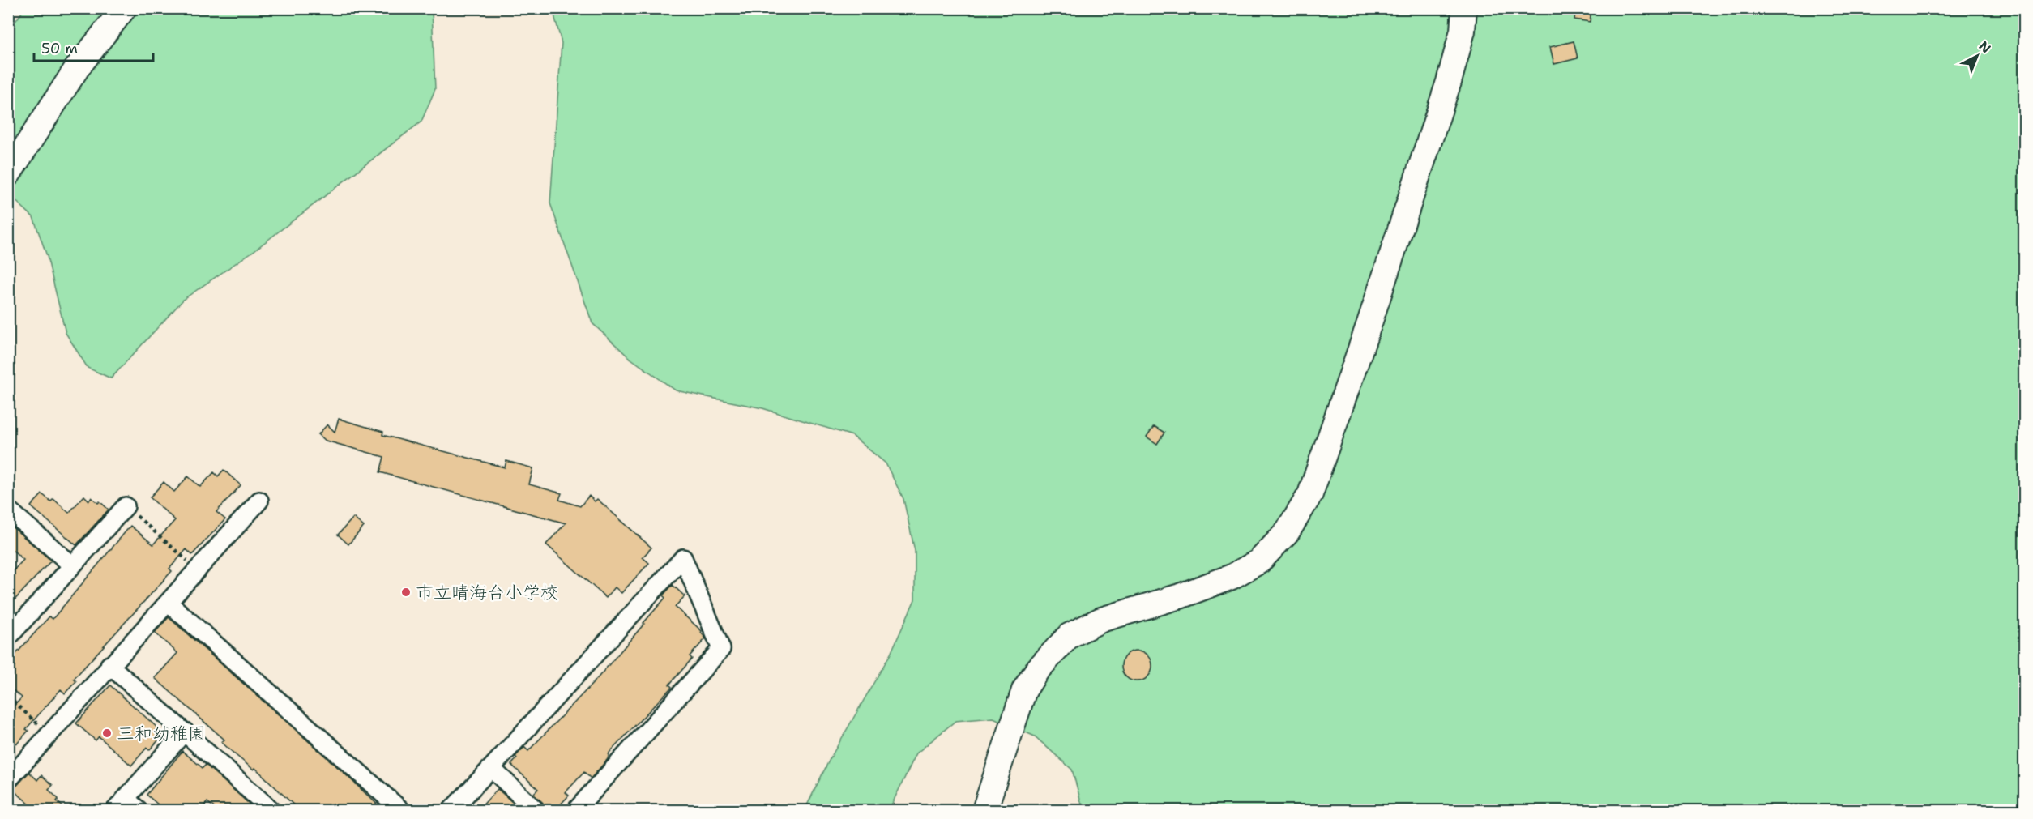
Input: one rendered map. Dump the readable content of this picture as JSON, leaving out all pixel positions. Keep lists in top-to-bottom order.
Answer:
{
  "places": ["市立晴海台小学校", "三和幼稚園"],
  "scale_bar": "50 m",
  "north": "top right"
}
